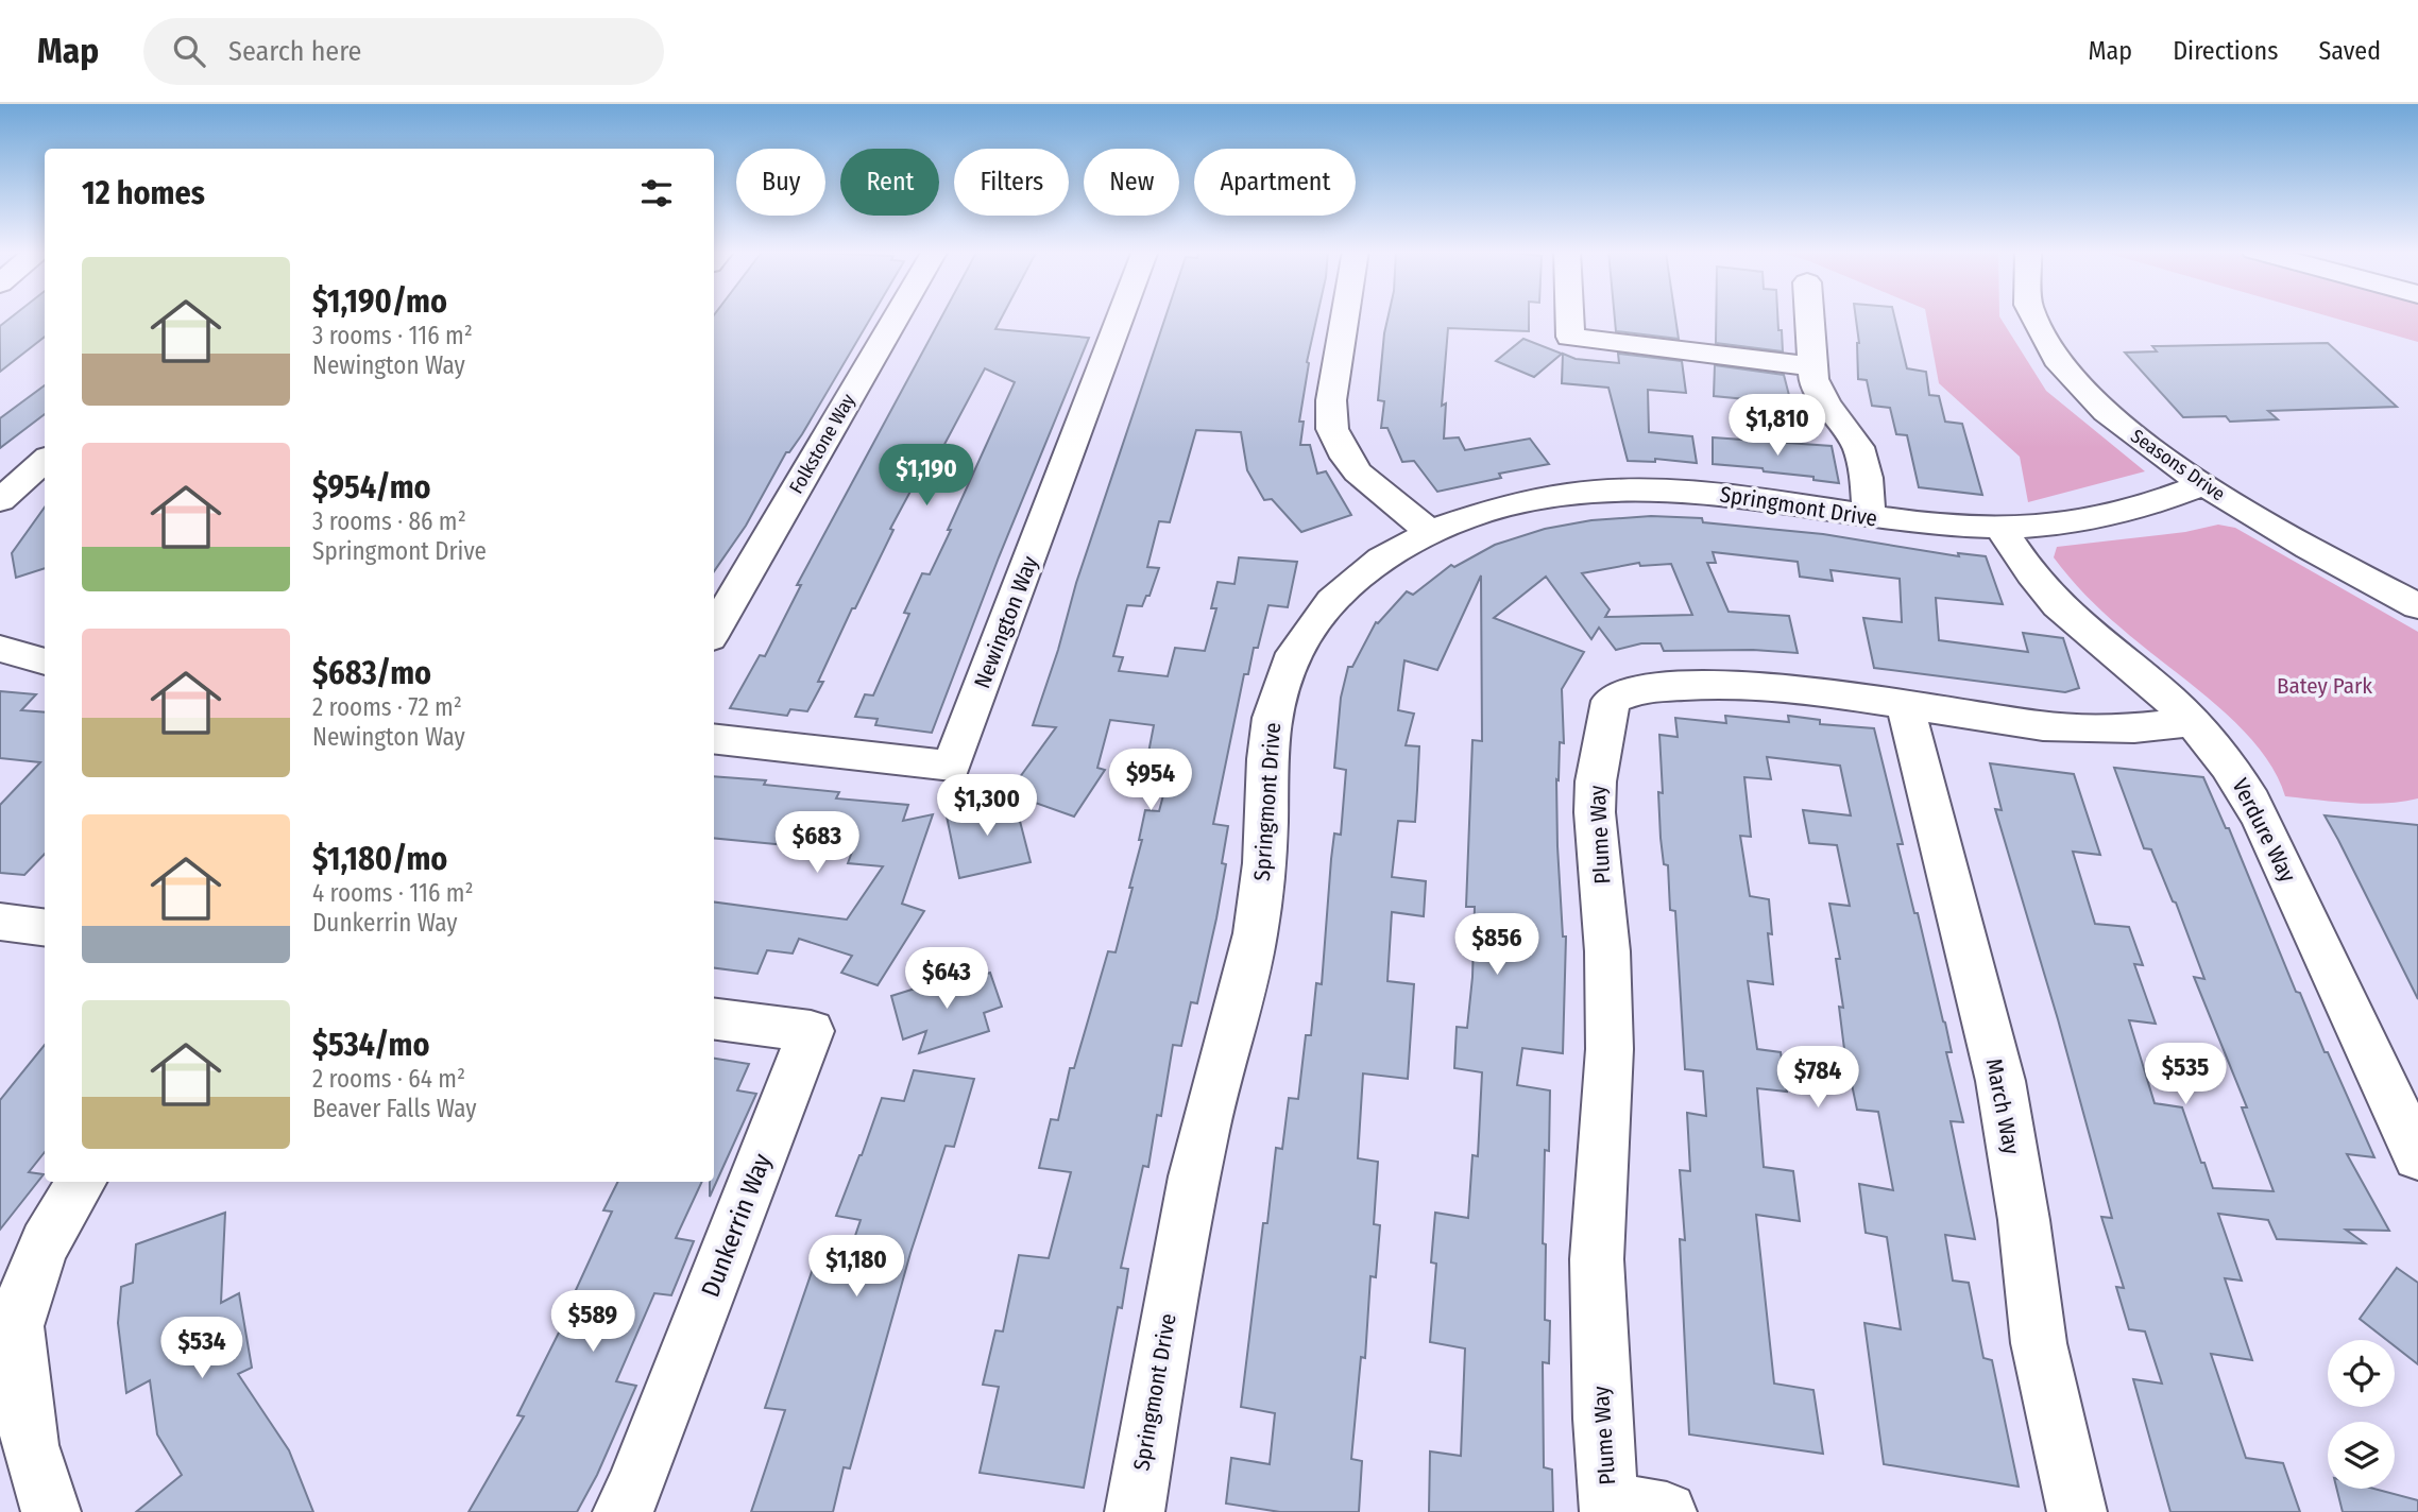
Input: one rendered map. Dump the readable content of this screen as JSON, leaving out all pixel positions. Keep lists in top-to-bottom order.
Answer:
{
  "streets": {
    "street": [
      "Folkstone Way",
      "Seasons Drive",
      "Springmont Drive",
      "Newington Way",
      "Verdure Way",
      "Plume Way",
      "March Way",
      "Dunkerrin Way"
    ]
  },
  "crossings": [
    ["Seasons Drive", "Springmont Drive"],
    ["Springmont Drive", "Verdure Way"],
    ["Verdure Way", "Plume Way"],
    ["Plume Way", "March Way"]
  ],
  "parks": ["Batey Park"],
  "page": {
    "header": "Map",
    "search": "Search here",
    "nav": ["Map", "Directions", "Saved"],
    "chip": [
      "Buy",
      "Rent",
      "Filters",
      "New",
      "Apartment"
    ],
    "heading": "12 homes",
    "list": [
      {
        "name": "$1,190/mo",
        "note": "3 rooms · 116 m² · Newington Way"
      },
      {
        "name": "$954/mo",
        "note": "3 rooms · 86 m² · Springmont Drive"
      },
      {
        "name": "$683/mo",
        "note": "2 rooms · 72 m² · Newington Way"
      },
      {
        "name": "$1,180/mo",
        "note": "4 rooms · 116 m² · Dunkerrin Way"
      },
      {
        "name": "$534/mo",
        "note": "2 rooms · 64 m² · Beaver Falls Way"
      }
    ],
    "price": [
      "$1,810",
      "$1,190",
      "$954",
      "$1,300",
      "$683",
      "$856",
      "$643",
      "$535",
      "$784",
      "$1,180",
      "$589",
      "$534"
    ]
  }
}
